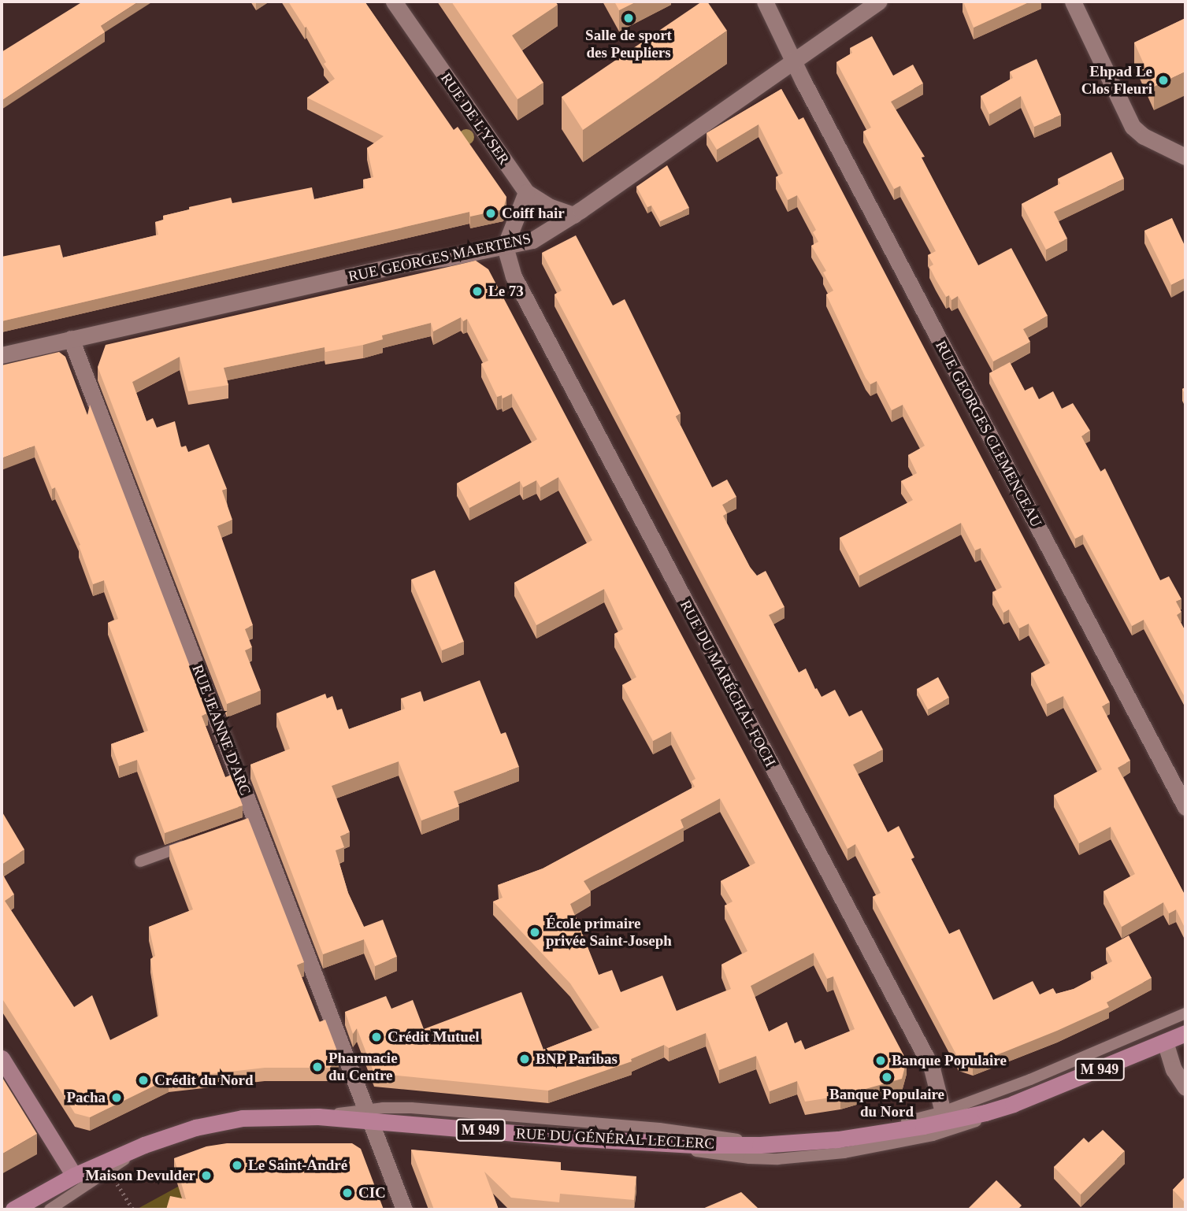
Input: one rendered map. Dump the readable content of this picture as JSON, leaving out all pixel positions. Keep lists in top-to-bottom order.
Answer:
{
  "streets": {
    "main road": ["M 949", "RUE DU GÉNÉRAL LECLERC"],
    "street": [
      "RUE DE L'YSER",
      "RUE GEORGES MAERTENS",
      "RUE GEORGES CLEMENCEAU",
      "RUE DU MARÉCHAL FOCH",
      "RUE JEANNE D'ARC"
    ]
  },
  "crossings": [
    ["RUE DE L'YSER", "RUE GEORGES MAERTENS"],
    ["RUE GEORGES MAERTENS", "RUE GEORGES CLEMENCEAU"],
    ["RUE GEORGES MAERTENS", "RUE DU MARÉCHAL FOCH"],
    ["RUE GEORGES MAERTENS", "RUE JEANNE D'ARC"],
    ["RUE DU MARÉCHAL FOCH", "RUE DU GÉNÉRAL LECLERC"],
    ["RUE JEANNE D'ARC", "RUE DU GÉNÉRAL LECLERC"]
  ],
  "places": [
    "Salle de sport des Peupliers",
    "Ehpad Le Clos Fleuri",
    "Coiff hair",
    "Le 73",
    "École primaire privée Saint-Joseph",
    "Crédit Mutuel",
    "BNP Paribas",
    "Banque Populaire",
    "Pharmacie du Centre",
    "Banque Populaire du Nord",
    "Crédit du Nord",
    "Pacha",
    "Le Saint-André",
    "Maison Devulder",
    "CIC"
  ]
}
